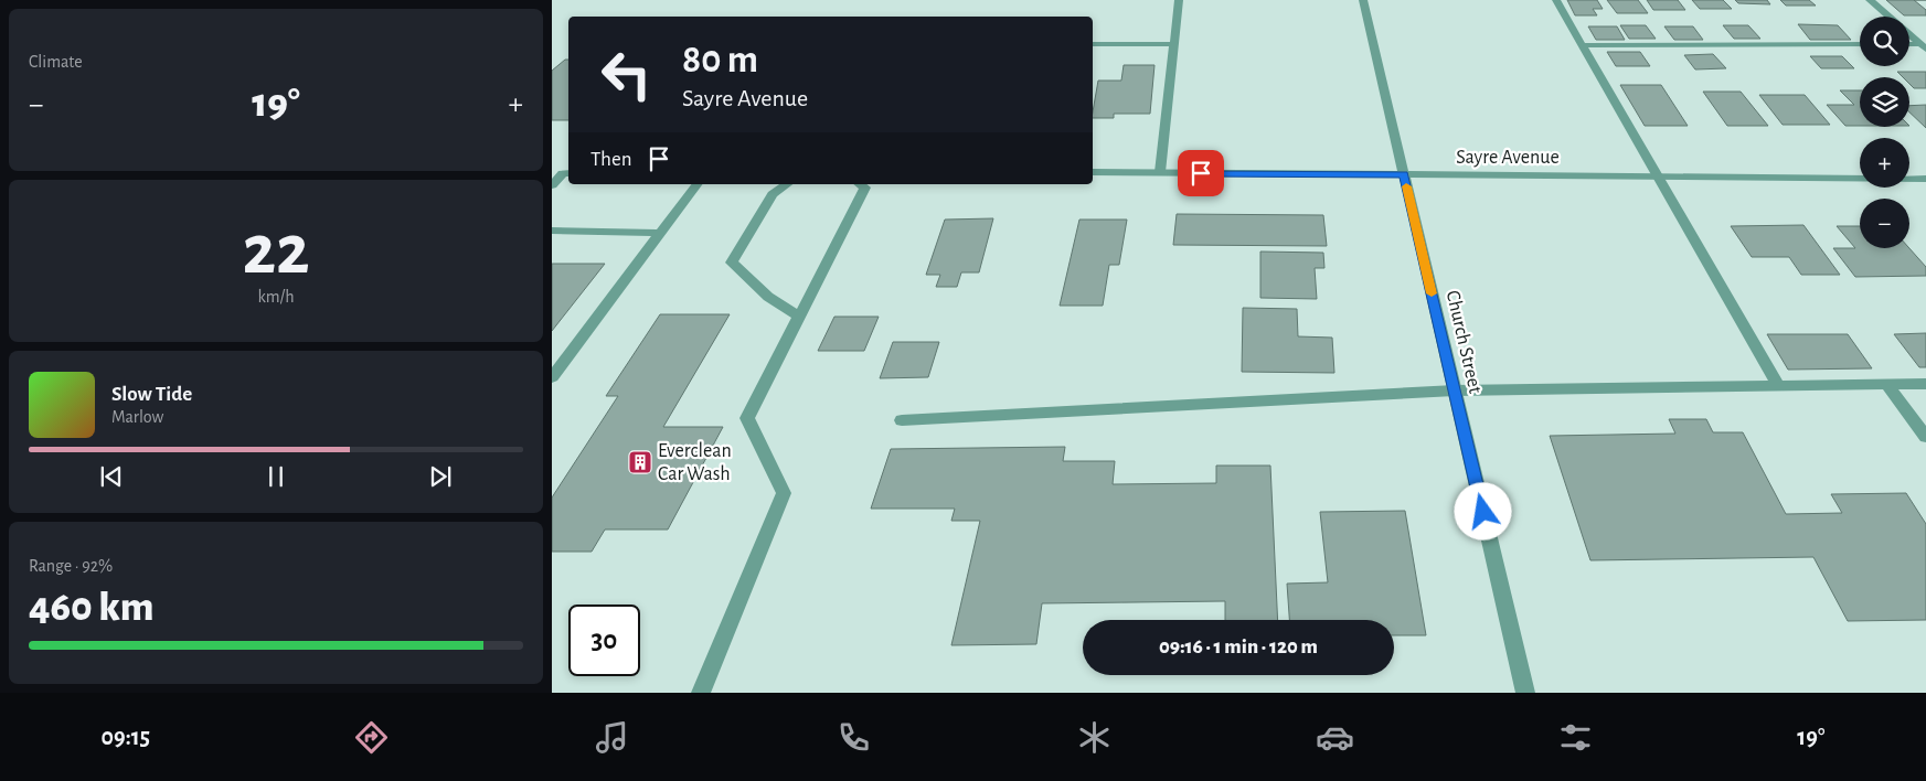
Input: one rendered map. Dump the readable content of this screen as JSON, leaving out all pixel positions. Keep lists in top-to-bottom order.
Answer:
{
  "streets": {
    "street": ["Sayre Avenue", "Church Street"]
  },
  "crossings": [
    ["Sayre Avenue", "Church Street"]
  ],
  "places": {
    "building": ["Everclean Car Wash"]
  },
  "page": {
    "tile": [
      "Climate",
      ["22", "km/h"],
      ["Range · 92%", "460 km"]
    ],
    "map_buttons": ["+", "−"],
    "turn": ["80 m", "Sayre Avenue"],
    "heat": ["−", "19°", "+"],
    "then": "Then",
    "song": ["Slow Tide", "Marlow"],
    "limit": "30",
    "trip": "09:16 · 1 min · 120 m",
    "tabs": ["09:15", "19°"]
  }
}
